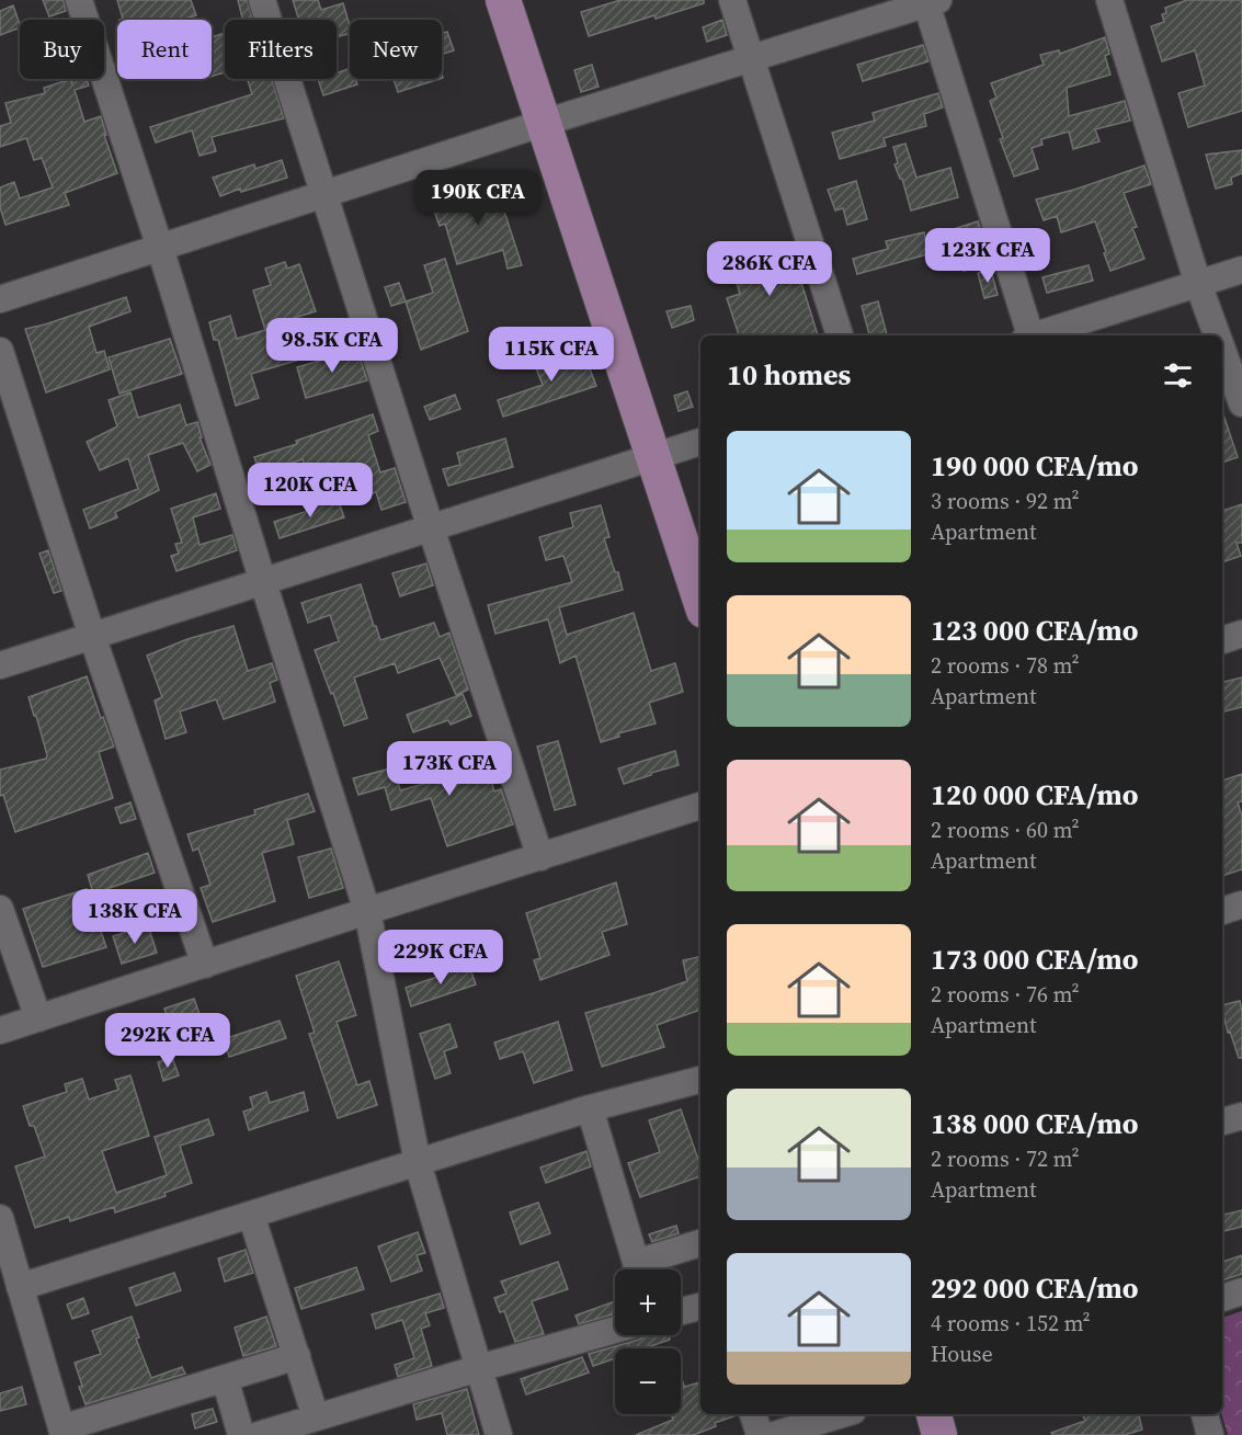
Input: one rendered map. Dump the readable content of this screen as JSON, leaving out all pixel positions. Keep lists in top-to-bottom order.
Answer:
{
  "page": {
    "chip": [
      "Buy",
      "Rent",
      "Filters",
      "New"
    ],
    "price": [
      "190K CFA",
      "123K CFA",
      "286K CFA",
      "98.5K CFA",
      "115K CFA",
      "120K CFA",
      "173K CFA",
      "138K CFA",
      "229K CFA",
      "292K CFA"
    ],
    "heading": "10 homes",
    "list": [
      {
        "name": "190 000 CFA/mo",
        "note": "3 rooms · 92 m² · Apartment"
      },
      {
        "name": "123 000 CFA/mo",
        "note": "2 rooms · 78 m² · Apartment"
      },
      {
        "name": "120 000 CFA/mo",
        "note": "2 rooms · 60 m² · Apartment"
      },
      {
        "name": "173 000 CFA/mo",
        "note": "2 rooms · 76 m² · Apartment"
      },
      {
        "name": "138 000 CFA/mo",
        "note": "2 rooms · 72 m² · Apartment"
      },
      {
        "name": "292 000 CFA/mo",
        "note": "4 rooms · 152 m² · House"
      }
    ],
    "map_buttons": ["+", "−"]
  }
}
